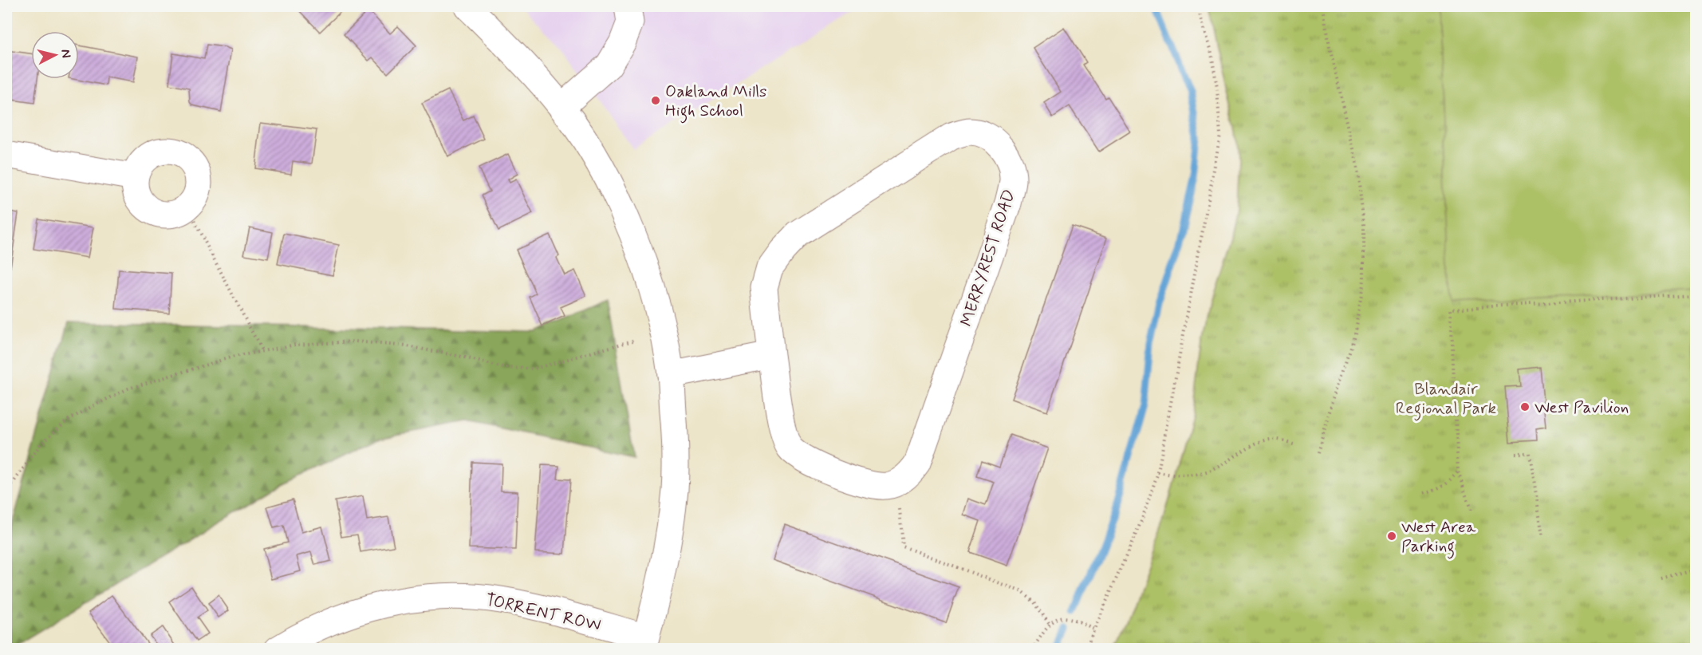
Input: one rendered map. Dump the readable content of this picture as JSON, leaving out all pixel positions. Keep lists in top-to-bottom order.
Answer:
{
  "streets": {
    "street": ["MERRYREST ROAD", "TORRENT ROW"]
  },
  "parks": ["Blandair Regional Park"],
  "places": ["Oakland Mills High School", "West Pavilion", "West Area Parking"],
  "north": "right"
}
